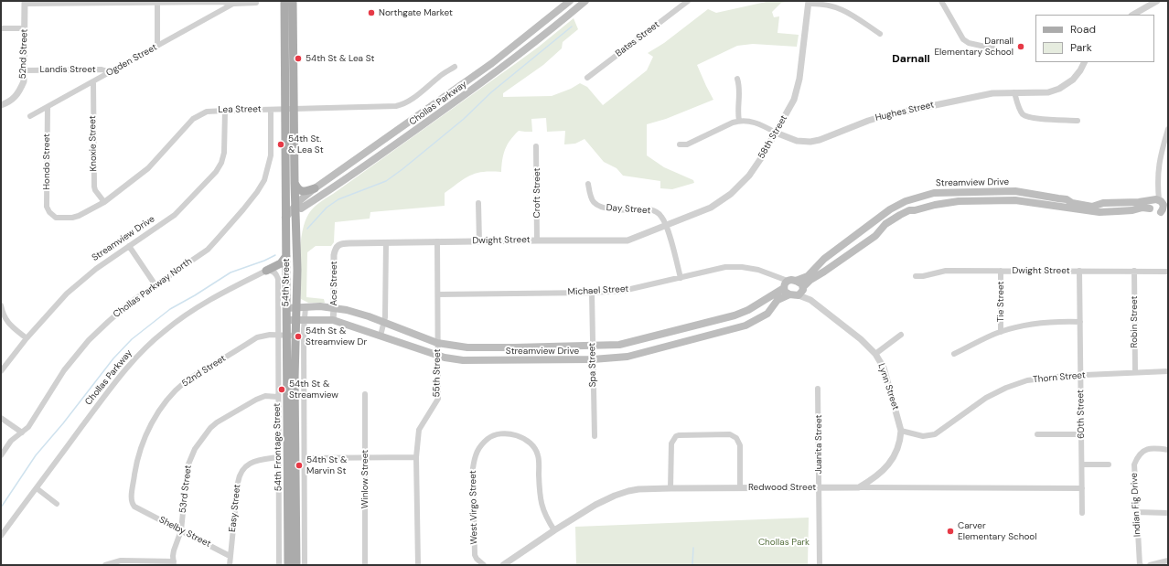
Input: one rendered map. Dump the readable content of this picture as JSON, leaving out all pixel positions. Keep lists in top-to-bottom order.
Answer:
{
  "streets": {
    "main road": ["Chollas Parkway", "Streamview Drive", "54th Street"],
    "street": [
      "Bates Street",
      "52nd Street",
      "Ogden Street",
      "Landis Street",
      "Lea Street",
      "Hughes Street",
      "58th Street",
      "Knoxie Street",
      "Hondo Street",
      "Croft Street",
      "Day Street",
      "Dwight Street",
      "Ace Street",
      "Chollas Parkway North",
      "Michael Street",
      "Tie Street",
      "Robin Street",
      "Spa Street",
      "55th Street",
      "Thorn Street",
      "Lynn Street",
      "60th Street",
      "Juanita Street",
      "54th Frontage Street",
      "Winlow Street",
      "Redwood Street",
      "53rd Street",
      "Indian Fig Drive",
      "West Virgo Street",
      "Easy Street",
      "Shelby Street"
    ]
  },
  "crossings": [
    ["52nd Street", "Landis Street"],
    ["52nd Street", "54th Street"],
    ["52nd Street", "54th Frontage Street"],
    ["52nd Street", "Shelby Street"],
    ["Ogden Street", "Landis Street"],
    ["Ogden Street", "Knoxie Street"],
    ["Ogden Street", "Hondo Street"],
    ["Chollas Parkway", "54th Street"],
    ["Chollas Parkway", "54th Frontage Street"],
    ["Lea Street", "Knoxie Street"],
    ["Lea Street", "Hondo Street"],
    ["Lea Street", "Streamview Drive"],
    ["Lea Street", "54th Street"],
    ["Lea Street", "Chollas Parkway North"],
    ["Hughes Street", "58th Street"],
    ["58th Street", "Day Street"],
    ["58th Street", "Dwight Street"],
    ["Streamview Drive", "54th Street"],
    ["Streamview Drive", "Ace Street"],
    ["Streamview Drive", "Michael Street"],
    ["Streamview Drive", "Spa Street"],
    ["Streamview Drive", "55th Street"],
    ["Streamview Drive", "Lynn Street"],
    ["Croft Street", "Dwight Street"],
    ["Day Street", "Dwight Street"],
    ["Day Street", "Michael Street"],
    ["Dwight Street", "Ace Street"],
    ["Dwight Street", "Tie Street"],
    ["Dwight Street", "Robin Street"],
    ["Dwight Street", "55th Street"],
    ["Dwight Street", "60th Street"],
    ["54th Street", "54th Frontage Street"],
    ["Michael Street", "Spa Street"],
    ["Michael Street", "55th Street"],
    ["Robin Street", "Thorn Street"],
    ["Thorn Street", "Lynn Street"],
    ["Thorn Street", "60th Street"],
    ["Lynn Street", "Redwood Street"],
    ["60th Street", "Redwood Street"],
    ["Juanita Street", "Redwood Street"],
    ["54th Frontage Street", "53rd Street"],
    ["54th Frontage Street", "Easy Street"],
    ["Redwood Street", "West Virgo Street"],
    ["53rd Street", "Shelby Street"],
    ["Easy Street", "Shelby Street"]
  ],
  "districts": ["Darnall"],
  "parks": ["Chollas Park"],
  "places": [
    "Northgate Market",
    "Darnall Elementary School",
    "54th St & Lea St",
    "54th St. & Lea St",
    "54th St & Streamview Dr",
    "54th St & Streamview",
    "54th St & Marvin St",
    "Carver Elementary School"
  ],
  "legend": ["Road", "Park"]
}
